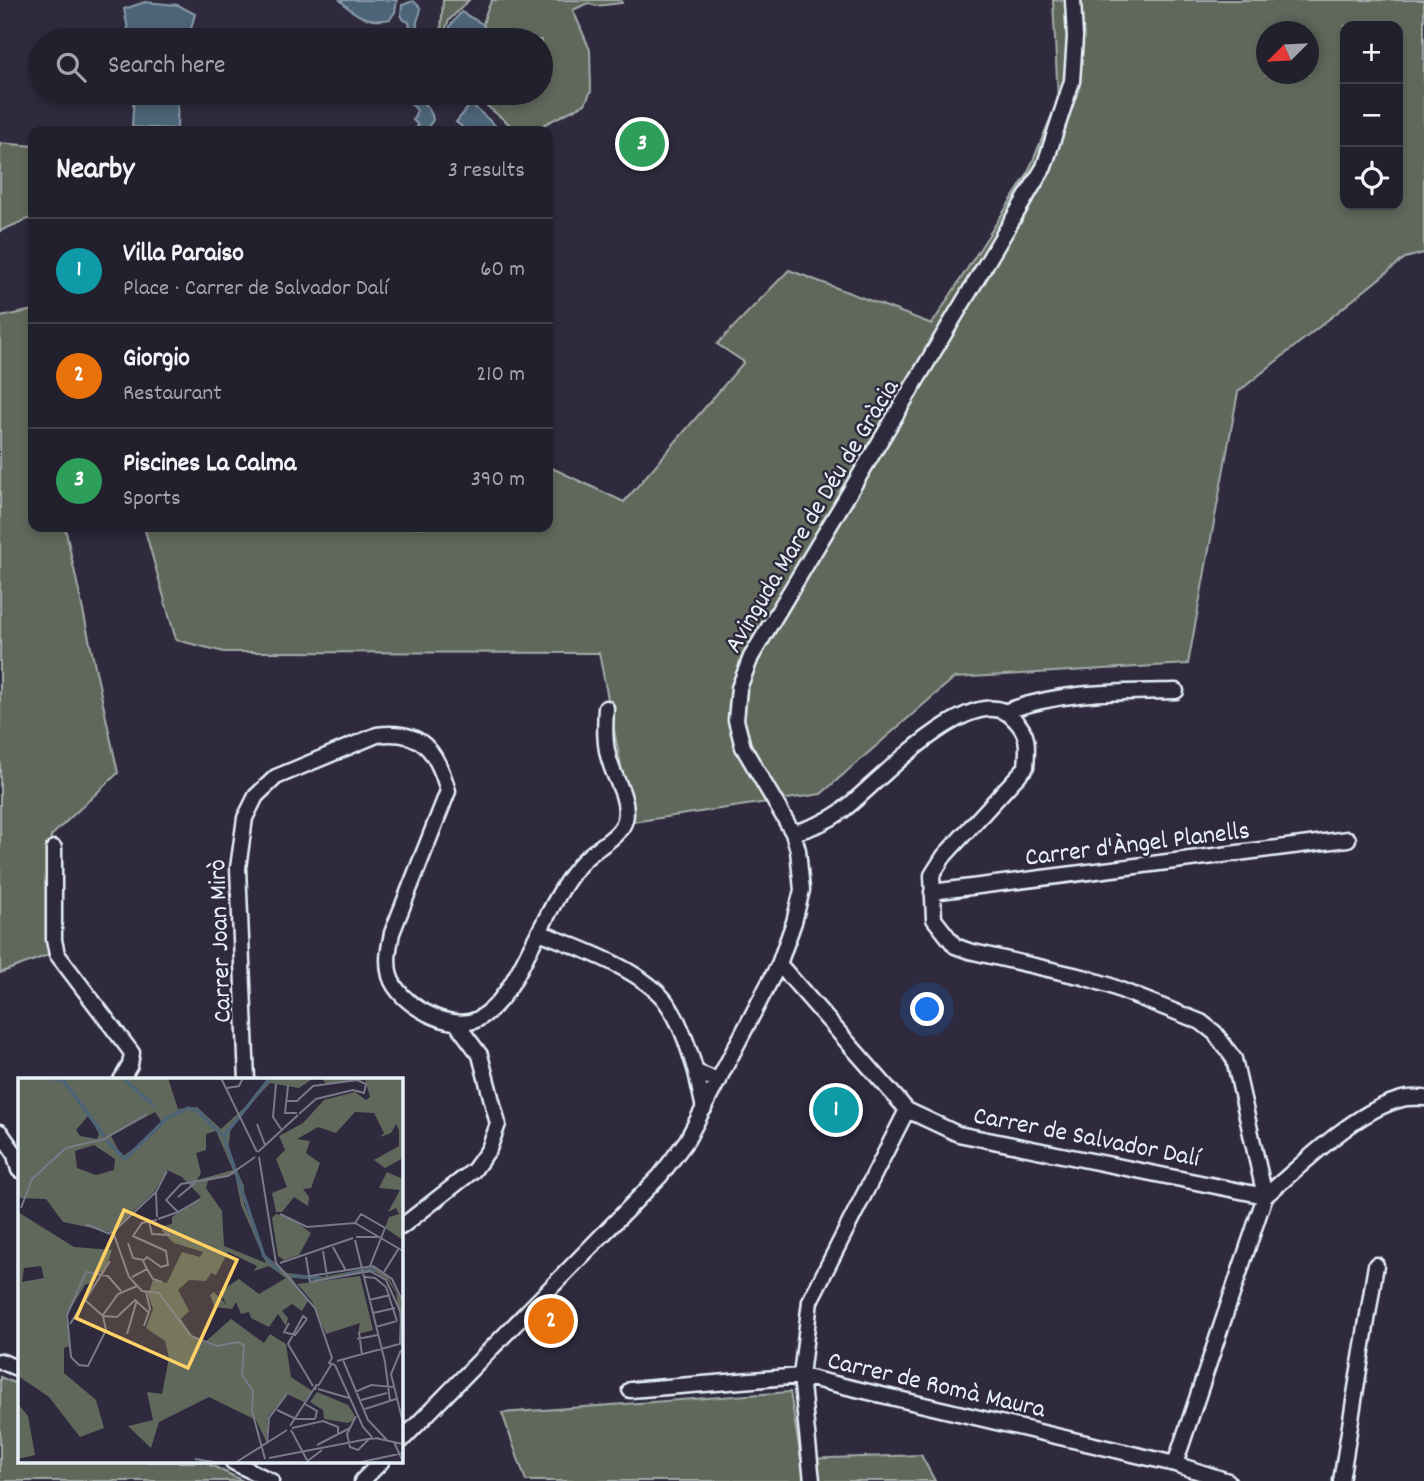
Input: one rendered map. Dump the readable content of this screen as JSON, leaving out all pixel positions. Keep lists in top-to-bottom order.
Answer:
{
  "streets": {
    "street": [
      "Avinguda Mare de Déu de Gràcia",
      "Carrer d'Àngel Planells",
      "Carrer Joan Mirò",
      "Carrer de Salvador Dalí",
      "Carrer de Romà Maura"
    ]
  },
  "crossings": [
    ["Avinguda Mare de Déu de Gràcia", "Carrer de Salvador Dalí"]
  ],
  "north": "bottom left",
  "page": {
    "map_buttons": ["+", "−"],
    "search": "Search here",
    "pins": ["3", "1", "2"],
    "heading": ["Nearby", "3 results"],
    "list": [
      {
        "mark": "1",
        "name": "Villa Paraiso",
        "note": "Place · Carrer de Salvador Dalí",
        "value": "60 m"
      },
      {
        "mark": "2",
        "name": "Giorgio",
        "note": "Restaurant",
        "value": "210 m"
      },
      {
        "mark": "3",
        "name": "Piscines La Calma",
        "note": "Sports",
        "value": "390 m"
      }
    ]
  }
}
